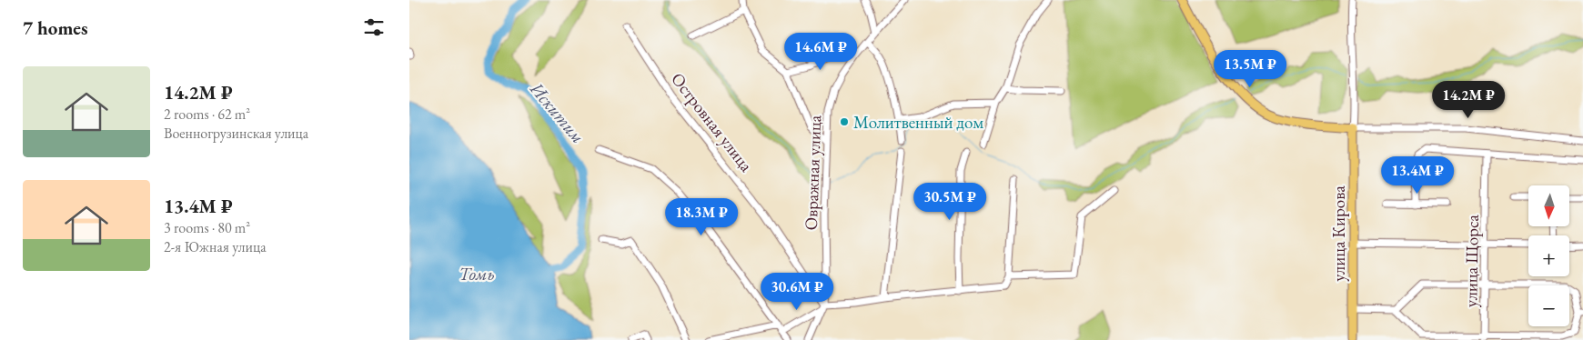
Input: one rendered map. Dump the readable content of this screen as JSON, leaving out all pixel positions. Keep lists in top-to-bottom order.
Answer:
{
  "streets": {
    "main road": ["улица Кирова"],
    "street": ["Островная улица", "Овражная улица", "улица Щорса"]
  },
  "crossings": [
    ["Островная улица", "Овражная улица"]
  ],
  "water": ["Искитим", "Томь"],
  "places": ["Молитвенный дом"],
  "north": "bottom",
  "page": {
    "heading": "7 homes",
    "price": [
      "14.6M ₽",
      "13.5M ₽",
      "14.2M ₽",
      "13.4M ₽",
      "30.5M ₽",
      "18.3M ₽",
      "30.6M ₽"
    ],
    "list": [
      {
        "name": "14.2M ₽",
        "note": "2 rooms · 62 m² · Военногрузинская улица"
      },
      {
        "name": "13.4M ₽",
        "note": "3 rooms · 80 m² · 2-я Южная улица"
      }
    ],
    "map_buttons": ["+", "−"]
  }
}
